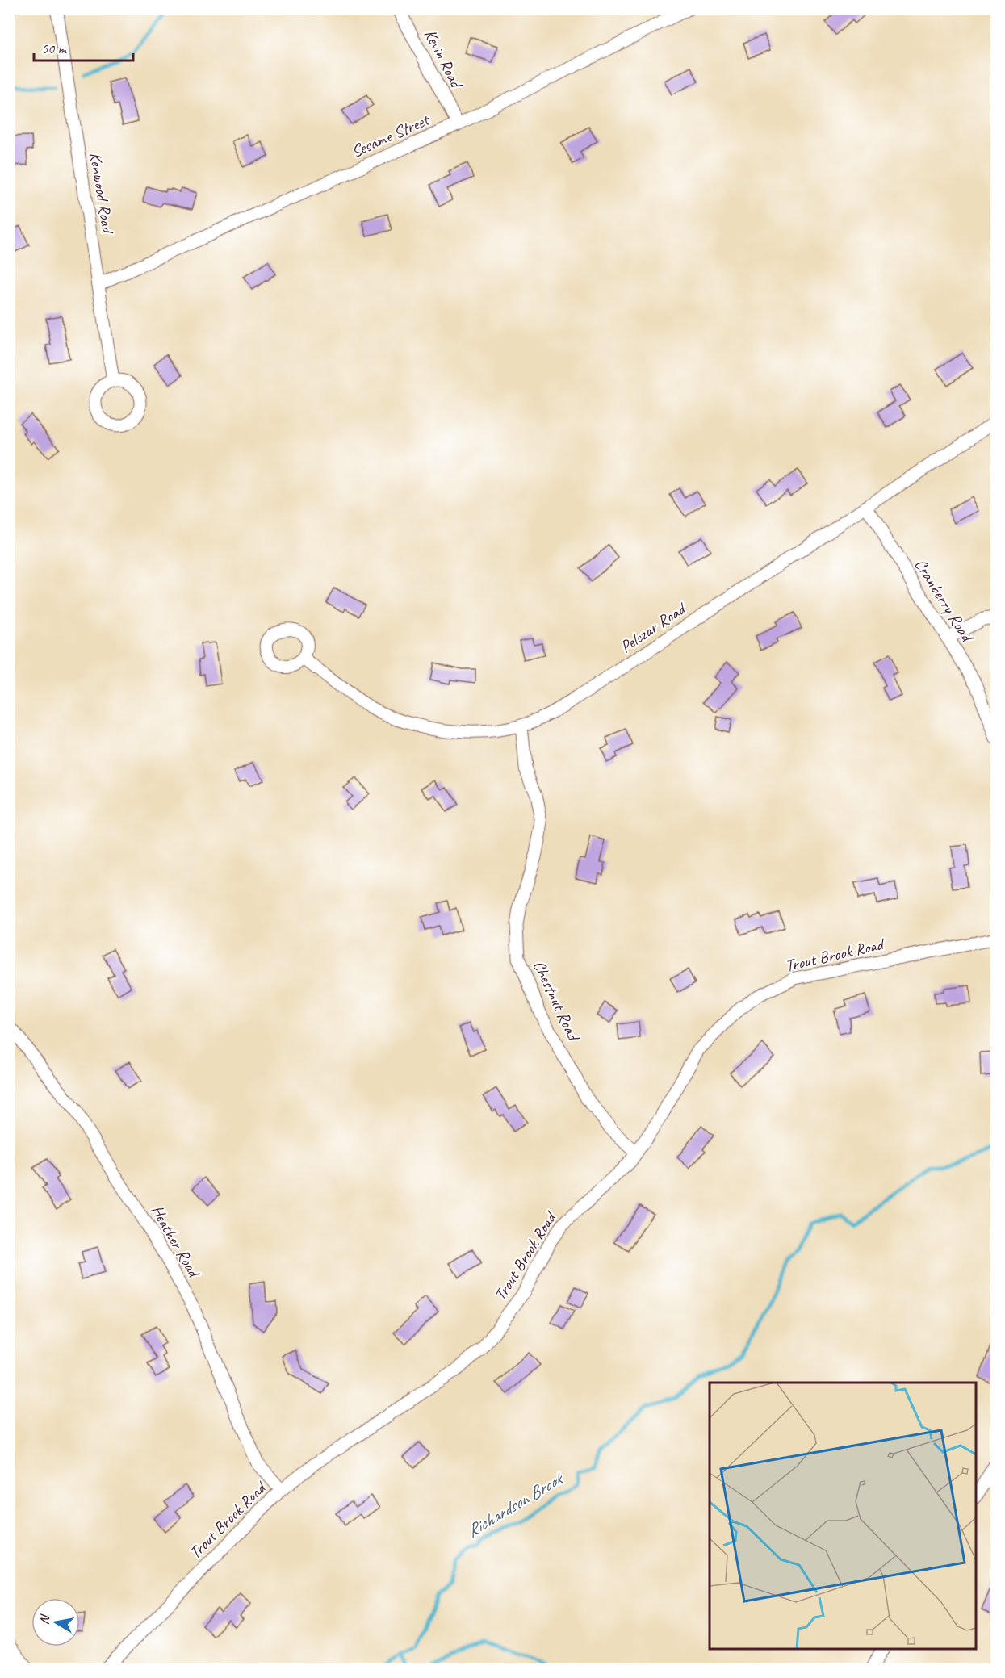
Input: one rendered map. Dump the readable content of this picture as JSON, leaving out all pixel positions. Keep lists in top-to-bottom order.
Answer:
{
  "streets": {
    "street": [
      "Kevin Road",
      "Sesame Street",
      "Kenwood Road",
      "Cranberry Road",
      "Pelczar Road",
      "Trout Brook Road",
      "Chestnut Road",
      "Heather Road"
    ]
  },
  "crossings": [
    ["Kevin Road", "Sesame Street"],
    ["Sesame Street", "Kenwood Road"],
    ["Cranberry Road", "Pelczar Road"],
    ["Pelczar Road", "Chestnut Road"],
    ["Trout Brook Road", "Chestnut Road"],
    ["Trout Brook Road", "Heather Road"]
  ],
  "water": ["Richardson Brook"],
  "scale_bar": "50 m",
  "north": "left"
}
